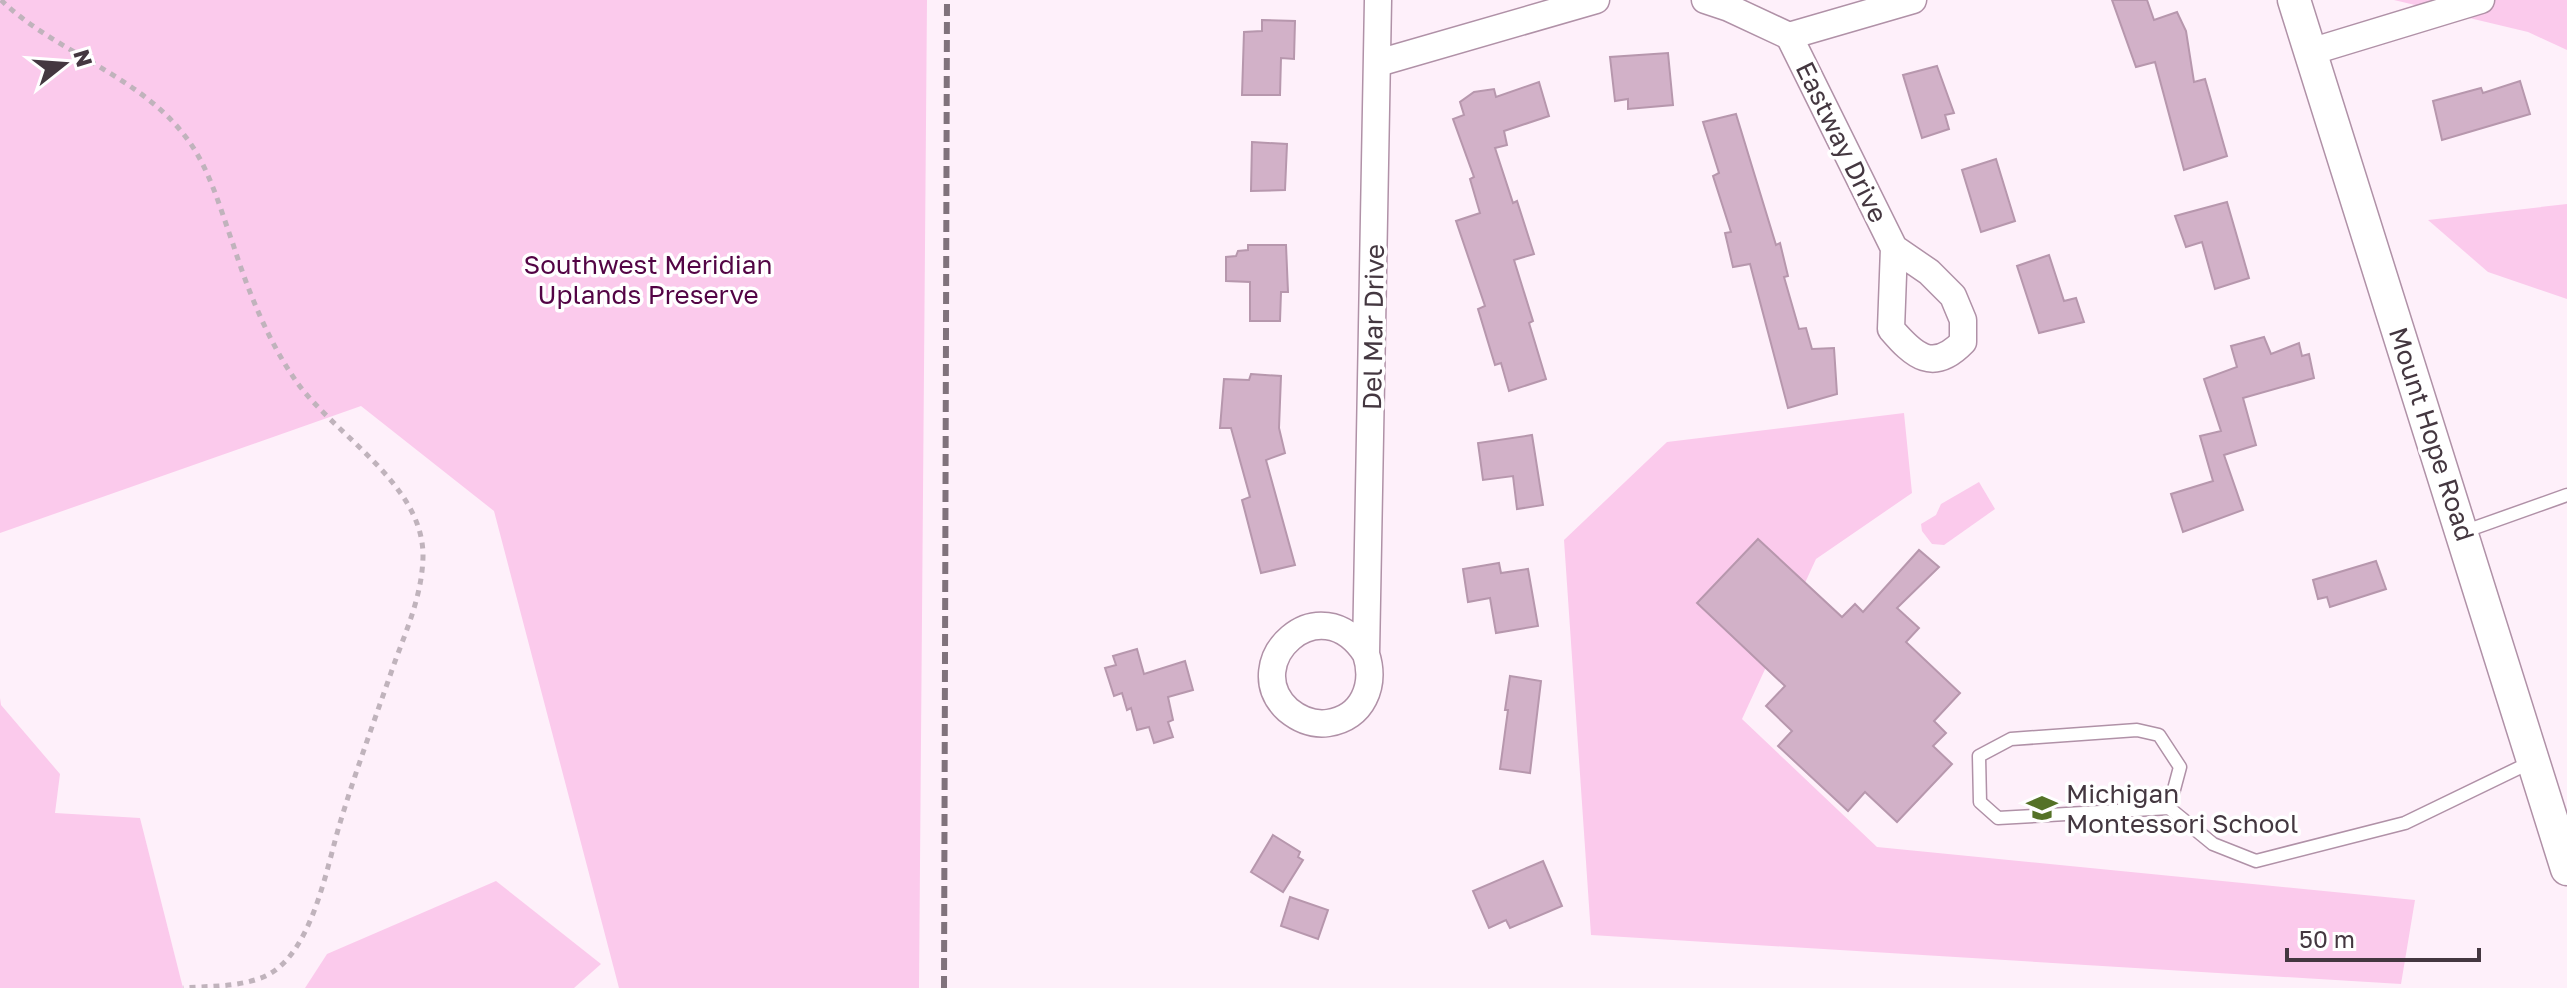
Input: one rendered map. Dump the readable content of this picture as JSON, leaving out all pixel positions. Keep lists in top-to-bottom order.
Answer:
{
  "streets": {
    "street": ["Eastway Drive", "Del Mar Drive", "Mount Hope Road"]
  },
  "parks": ["Southwest Meridian Uplands Preserve"],
  "places": {
    "school or university": ["Michigan Montessori School"]
  },
  "scale_bar": "50 m",
  "north": "right"
}
